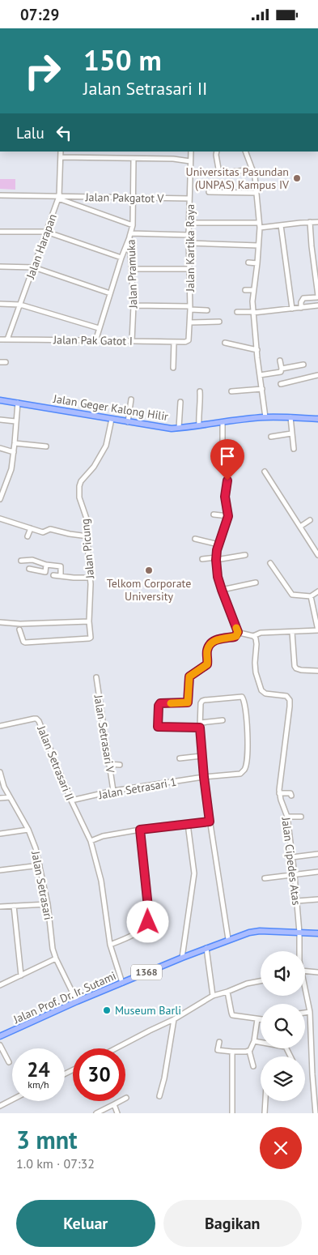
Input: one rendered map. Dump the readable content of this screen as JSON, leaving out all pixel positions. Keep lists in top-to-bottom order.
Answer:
{
  "streets": {
    "main road": ["Jalan Geger Kalong Hilir", "1368", "Jalan Prof. Dr. Ir. Sutami"],
    "street": [
      "Jalan Pakgatot V",
      "Jalan Harapan",
      "Jalan Kartika Raya",
      "Jalan Pramuka",
      "Jalan Pak Gatot I",
      "Jalan Picung",
      "Jalan Setrasari V",
      "Jalan Setrasari II",
      "Jalan Setrasari 1",
      "Jalan Cipedes Atas",
      "Jalan Setrasari"
    ]
  },
  "crossings": [
    ["Jalan Pakgatot V", "Jalan Harapan"],
    ["Jalan Pakgatot V", "Jalan Kartika Raya"],
    ["Jalan Pakgatot V", "Jalan Pramuka"],
    ["Jalan Harapan", "Jalan Pak Gatot I"],
    ["Jalan Kartika Raya", "Jalan Pak Gatot I"],
    ["Jalan Pramuka", "Jalan Pak Gatot I"],
    ["Jalan Geger Kalong Hilir", "Jalan Picung"],
    ["Jalan Setrasari V", "Jalan Setrasari 1"],
    ["Jalan Setrasari II", "Jalan Setrasari 1"],
    ["Jalan Setrasari II", "Jalan Prof. Dr. Ir. Sutami"],
    ["Jalan Cipedes Atas", "Jalan Prof. Dr. Ir. Sutami"],
    ["Jalan Setrasari", "Jalan Prof. Dr. Ir. Sutami"]
  ],
  "places": ["Universitas Pasundan (UNPAS) Kampus IV", "Telkom Corporate University", "Museum Barli"],
  "page": {
    "status": "07:29",
    "turn": ["150 m", "Jalan Setrasari II"],
    "then": "Lalu",
    "speed": "24 km/h",
    "limit": "30",
    "heading": ["3 mnt", "1.0 km · 07:32"],
    "buttons": ["Keluar", "Bagikan"]
  }
}
